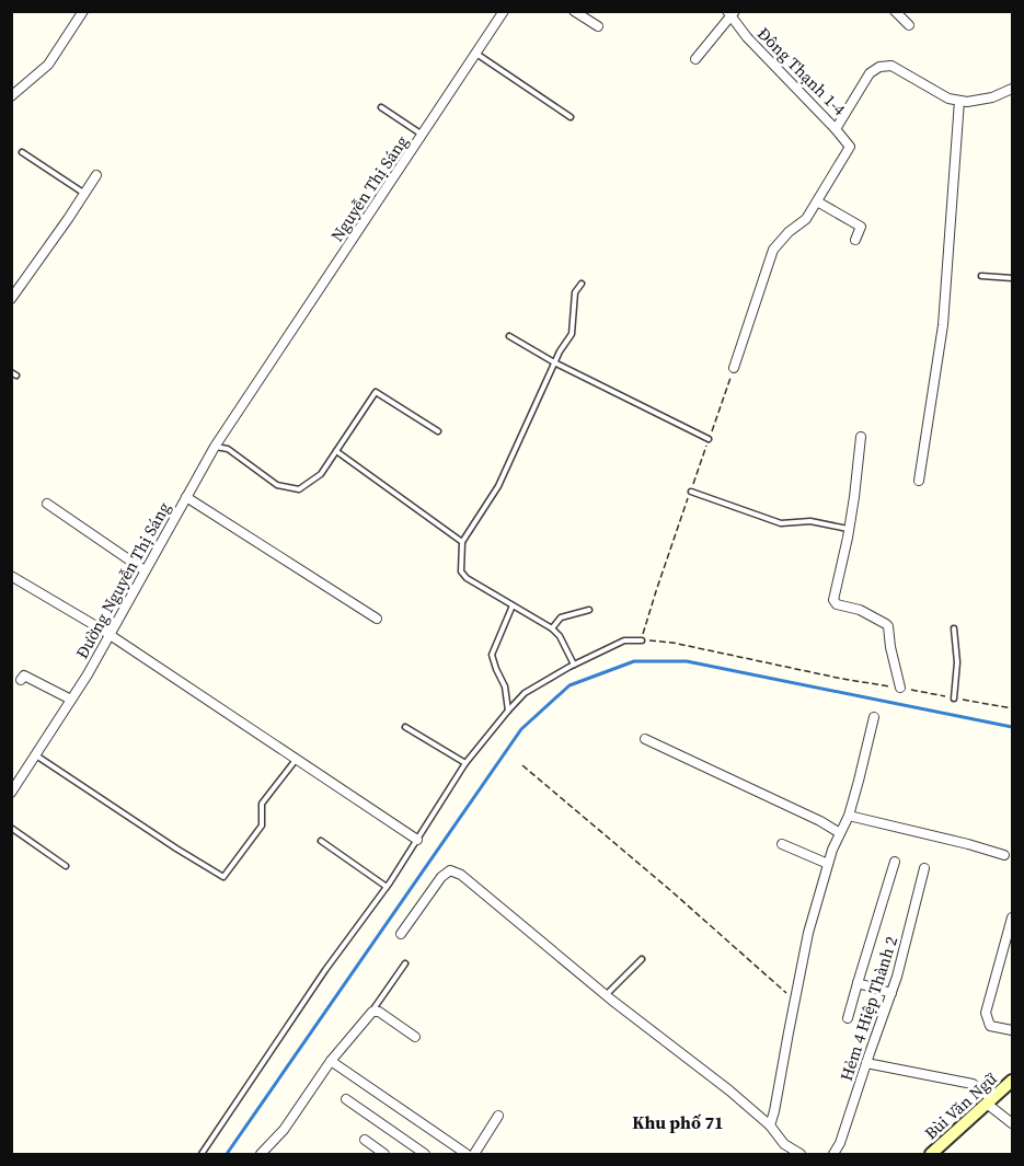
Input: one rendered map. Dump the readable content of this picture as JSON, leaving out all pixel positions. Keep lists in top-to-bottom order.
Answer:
{
  "streets": {
    "main road": ["Bùi Văn Ngữ"],
    "street": [
      "Đông Thạnh 1-4",
      "Nguyễn Thị Sáng",
      "Đường Nguyễn Thị Sáng",
      "Hẻm 4 Hiệp Thành 2"
    ]
  },
  "crossings": [
    ["Nguyễn Thị Sáng", "Đường Nguyễn Thị Sáng"]
  ],
  "districts": ["Khu phố 71"]
}
